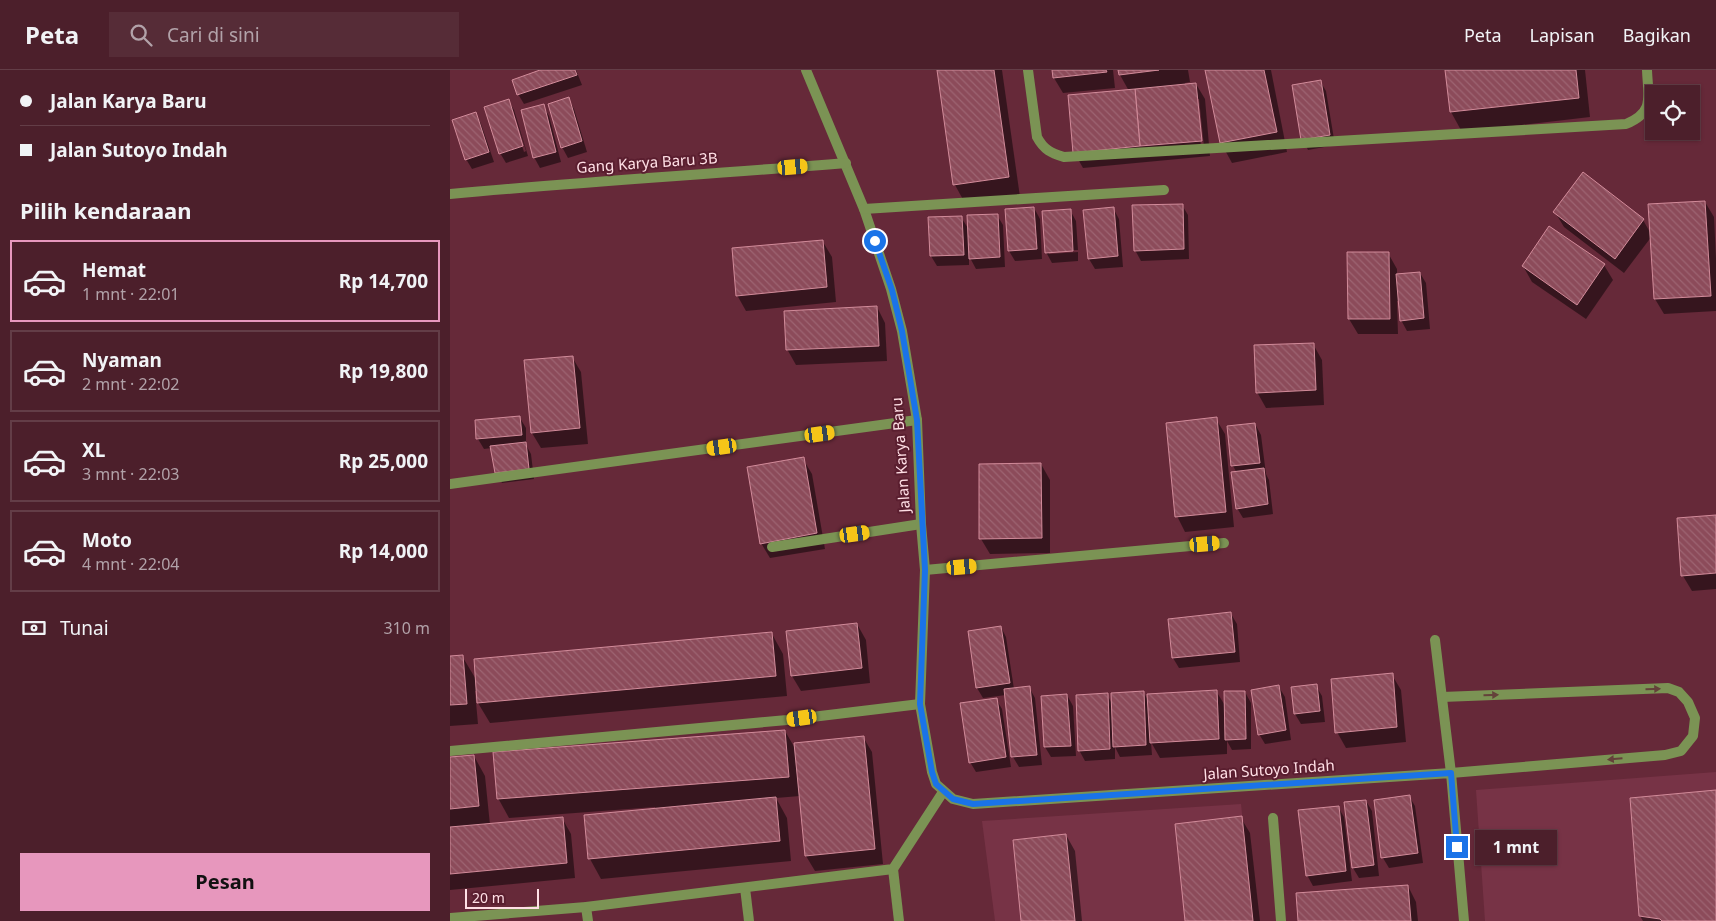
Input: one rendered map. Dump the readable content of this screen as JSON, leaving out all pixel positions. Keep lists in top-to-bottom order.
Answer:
{
  "streets": {
    "street": ["Gang Karya Baru 3B", "Jalan Karya Baru", "Jalan Sutoyo Indah"]
  },
  "crossings": [
    ["Gang Karya Baru 3B", "Jalan Karya Baru"],
    ["Jalan Karya Baru", "Jalan Sutoyo Indah"]
  ],
  "scale_bar": "20 m",
  "page": {
    "header": "Peta",
    "search": "Cari di sini",
    "nav": ["Peta", "Lapisan", "Bagikan"],
    "banner": ["Jalan Karya Baru", "Jalan Sutoyo Indah"],
    "heading": "Pilih kendaraan",
    "list": [
      {
        "name": "Hemat",
        "note": "1 mnt · 22:01",
        "value": "Rp 14,700"
      },
      {
        "name": "Nyaman",
        "note": "2 mnt · 22:02",
        "value": "Rp 19,800"
      },
      {
        "name": "XL",
        "note": "3 mnt · 22:03",
        "value": "Rp 25,000"
      },
      {
        "name": "Moto",
        "note": "4 mnt · 22:04",
        "value": "Rp 14,000"
      }
    ],
    "pay": ["Tunai", "310 m"],
    "bubble": "1 mnt",
    "buttons": "Pesan",
    "scale": "20 m"
  }
}
